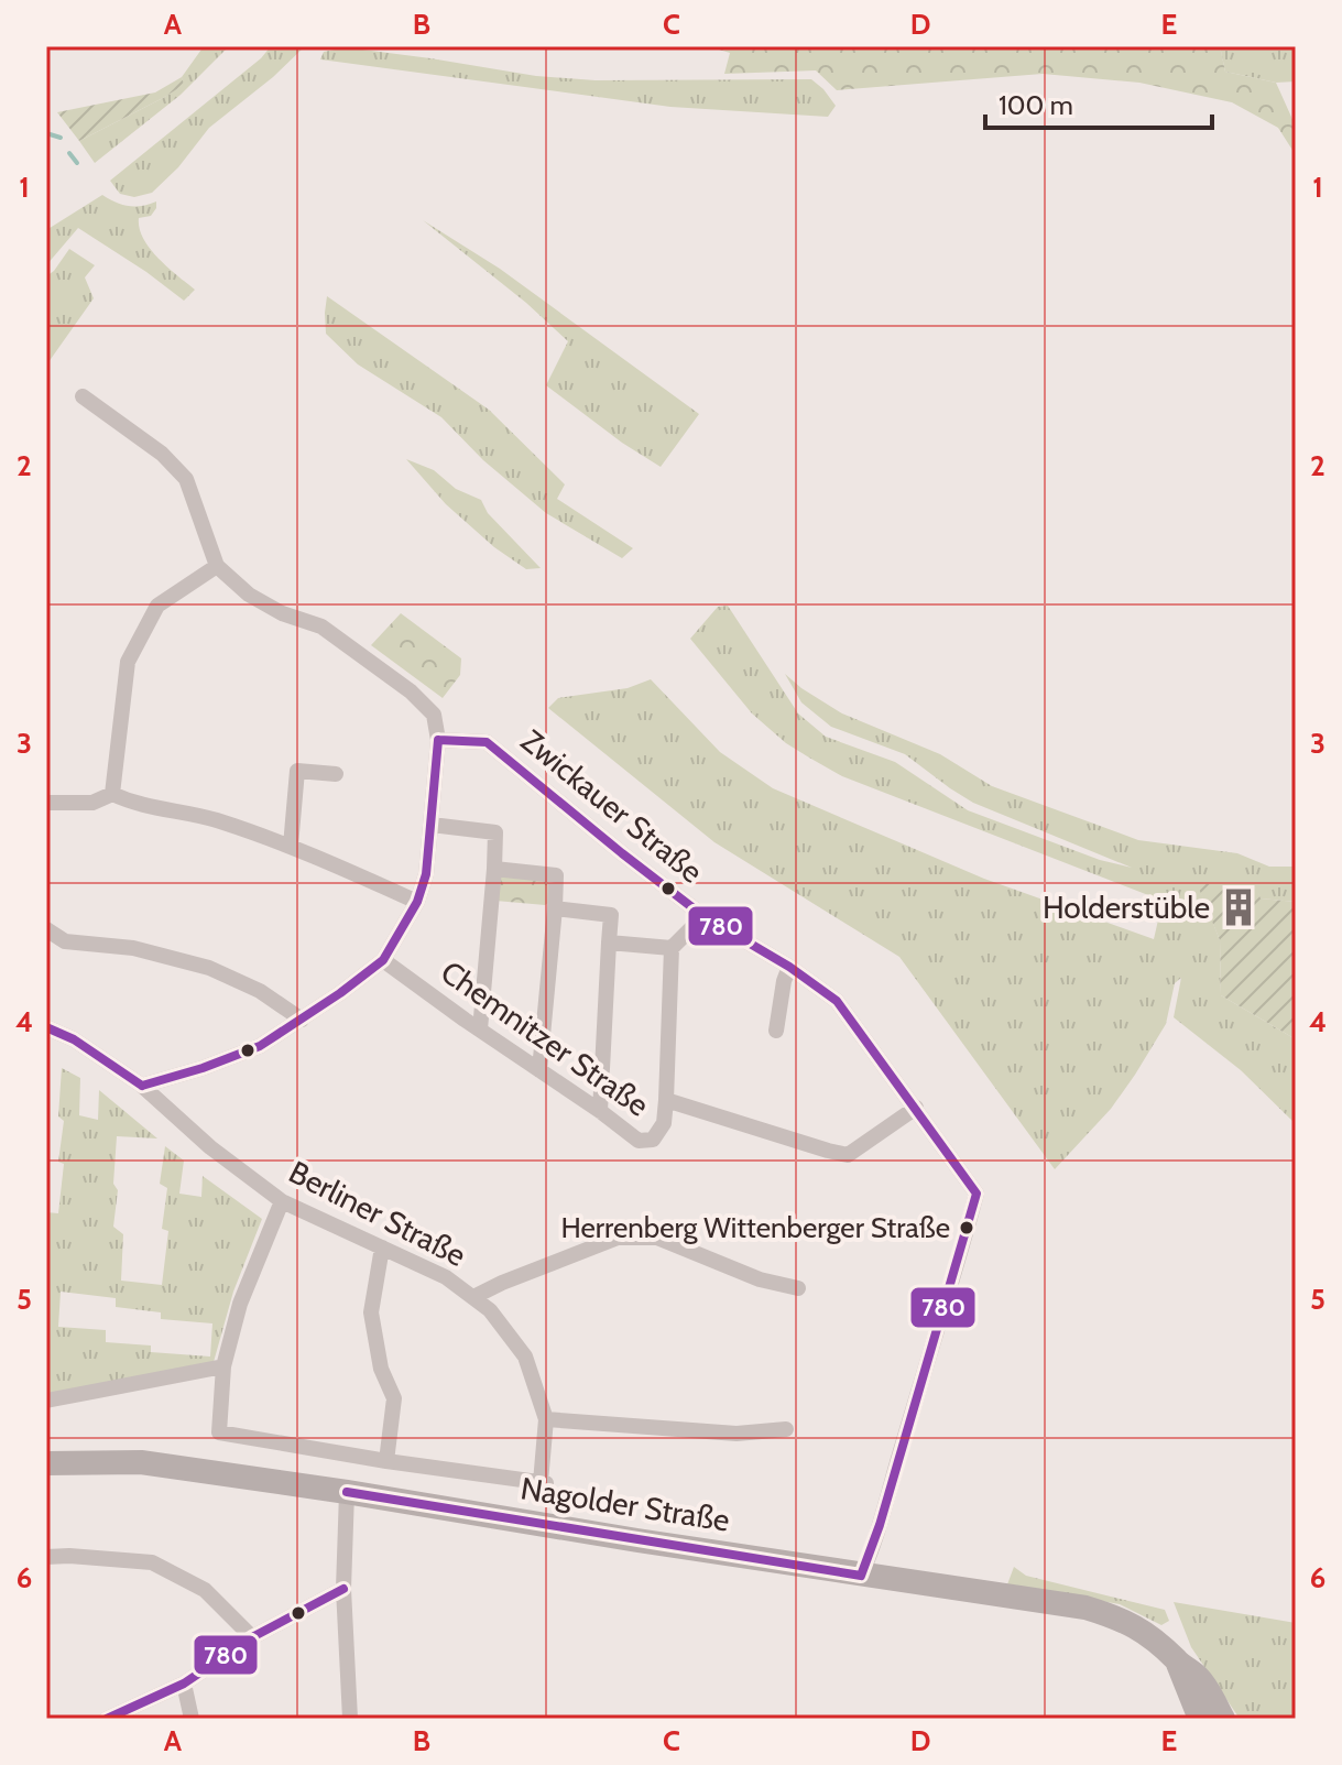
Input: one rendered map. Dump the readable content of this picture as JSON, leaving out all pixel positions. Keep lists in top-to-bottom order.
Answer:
{
  "streets": {
    "main road": ["Nagolder Straße"],
    "street": ["Zwickauer Straße", "Chemnitzer Straße", "Berliner Straße"]
  },
  "crossings": [
    ["Zwickauer Straße", "Nagolder Straße"]
  ],
  "places": {
    "building": ["Holderstüble"],
    "other": ["Herrenberg Wittenberger Straße"]
  },
  "lines": ["transit line 780"],
  "scale_bar": "100 m",
  "grid": {
    "columns": [
      "A",
      "B",
      "C",
      "D",
      "E"
    ],
    "rows": [
      "1",
      "2",
      "3",
      "4",
      "5",
      "6"
    ]
  }
}
